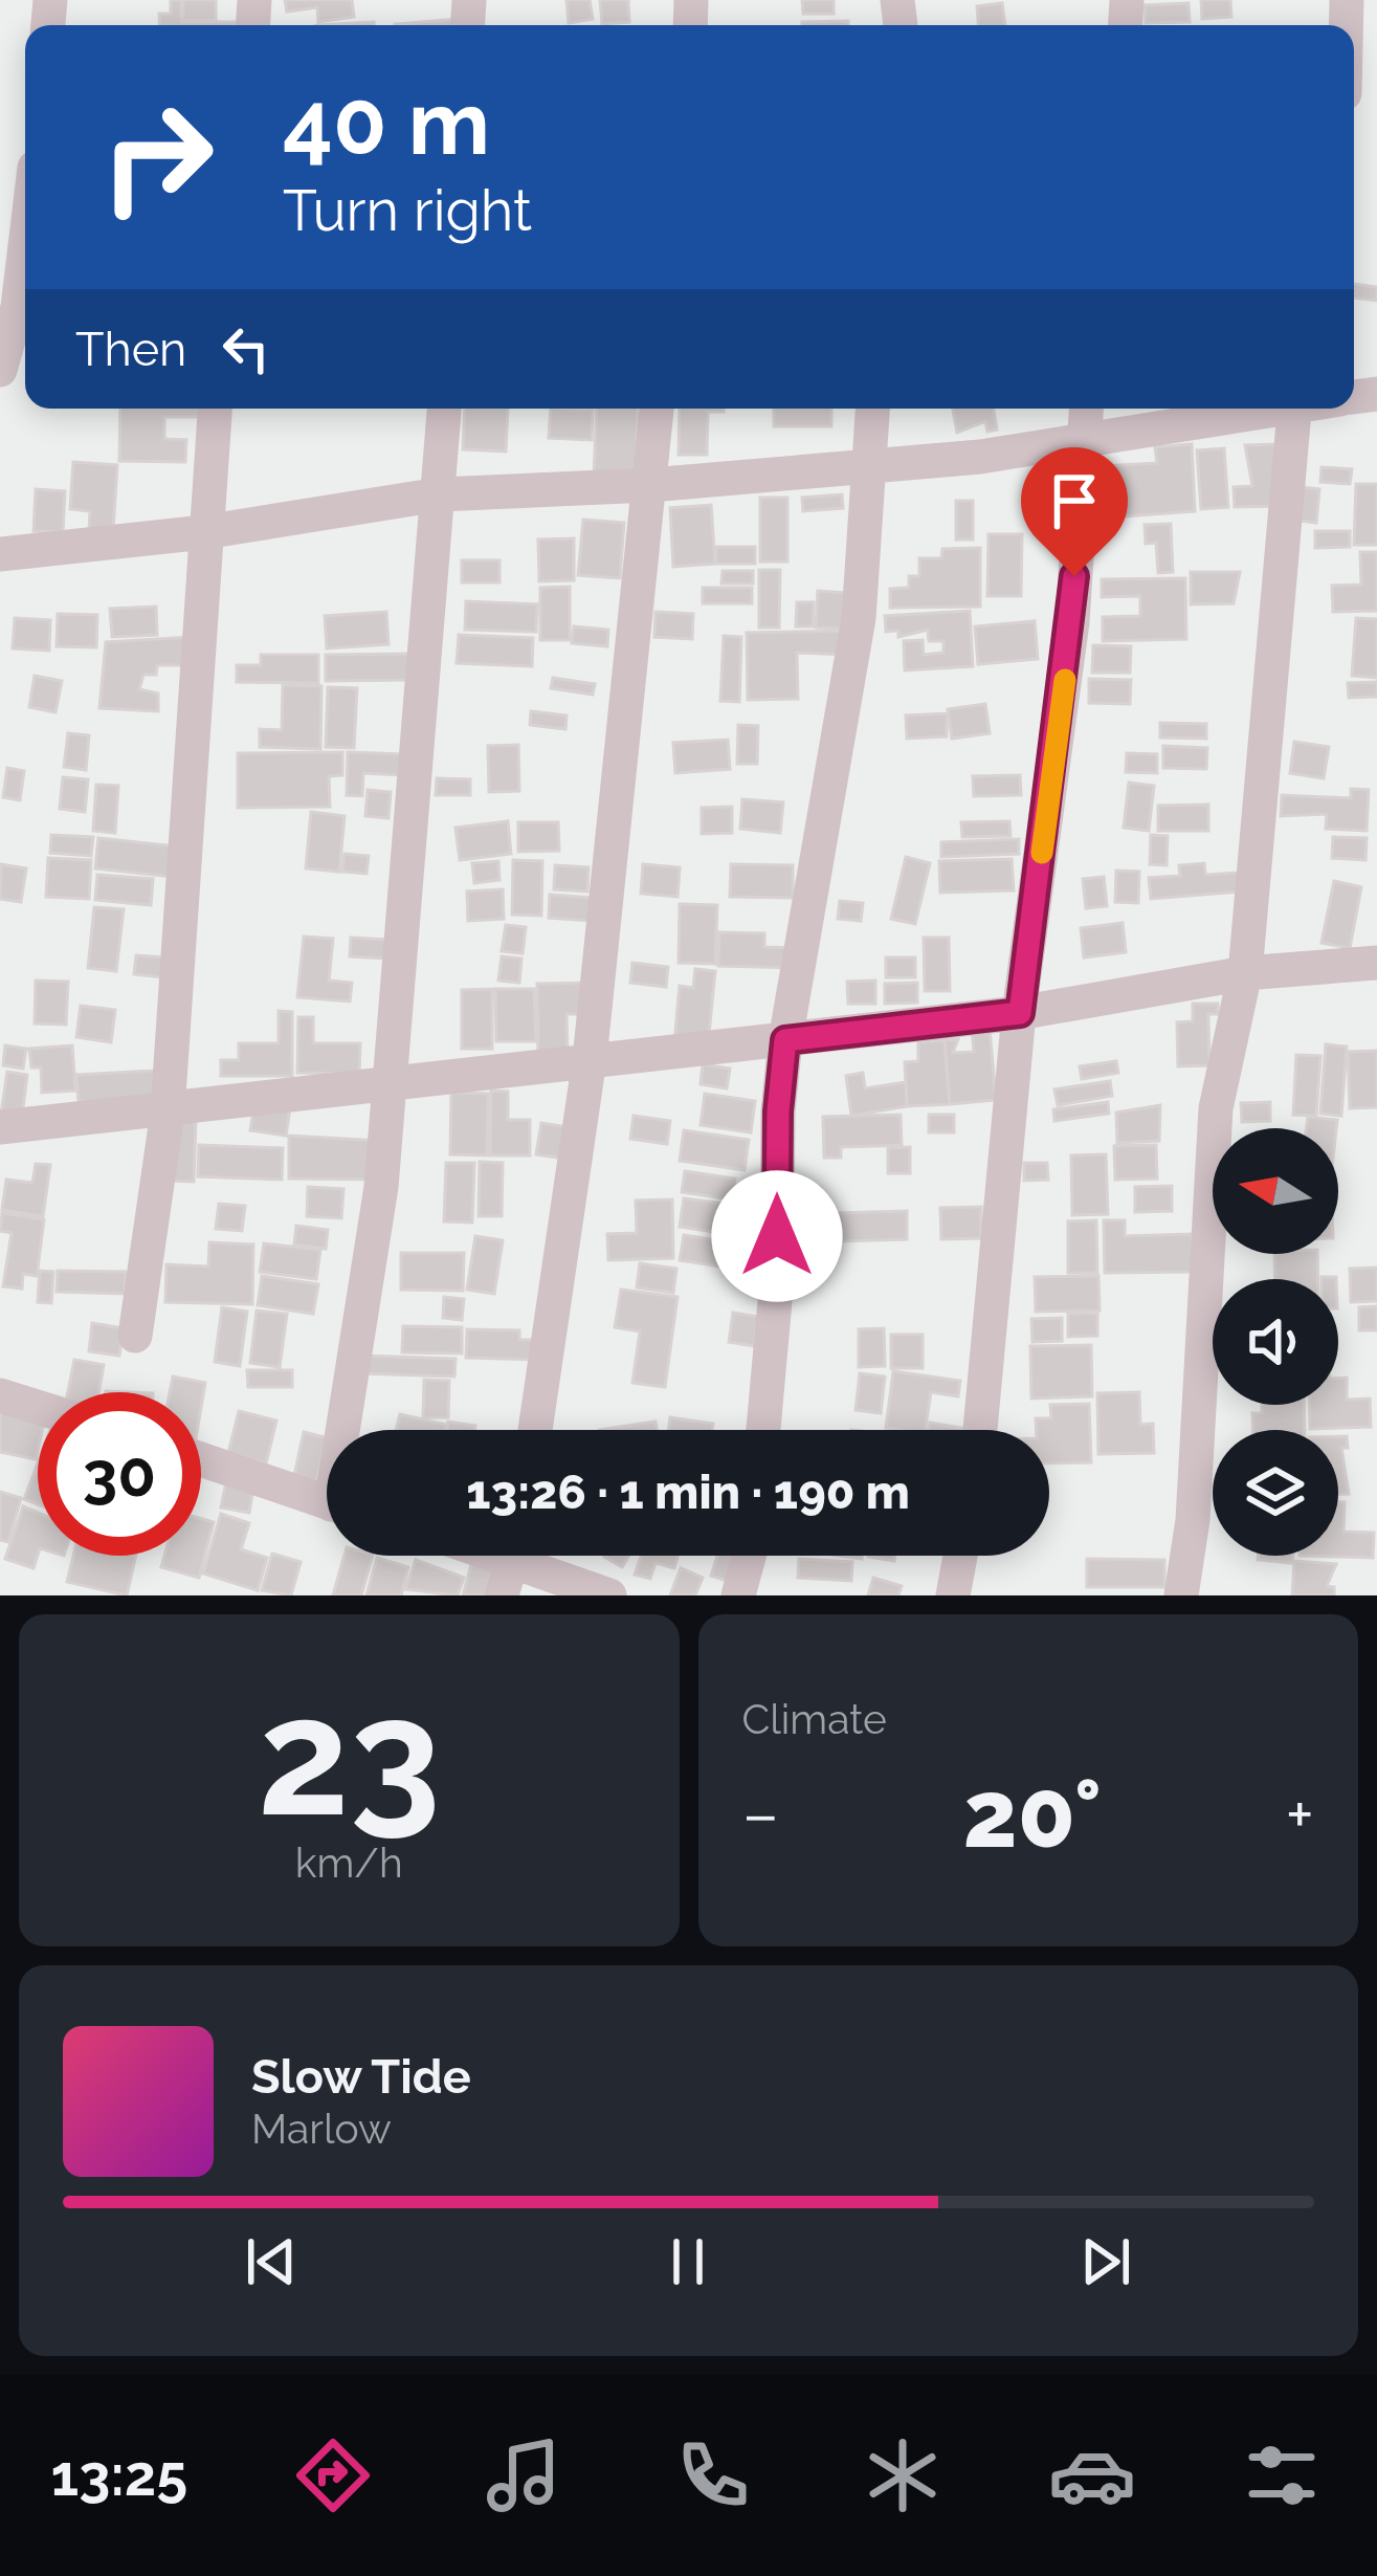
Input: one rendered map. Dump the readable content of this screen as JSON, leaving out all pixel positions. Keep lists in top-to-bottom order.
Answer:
{
  "north": "left",
  "page": {
    "turn": ["40 m", "Turn right"],
    "then": "Then",
    "limit": "30",
    "trip": "13:26 · 1 min · 190 m",
    "tile": [
      ["23", "km/h"],
      "Climate"
    ],
    "heat": ["−", "20°", "+"],
    "song": ["Slow Tide", "Marlow"],
    "tabs": "13:25"
  }
}
